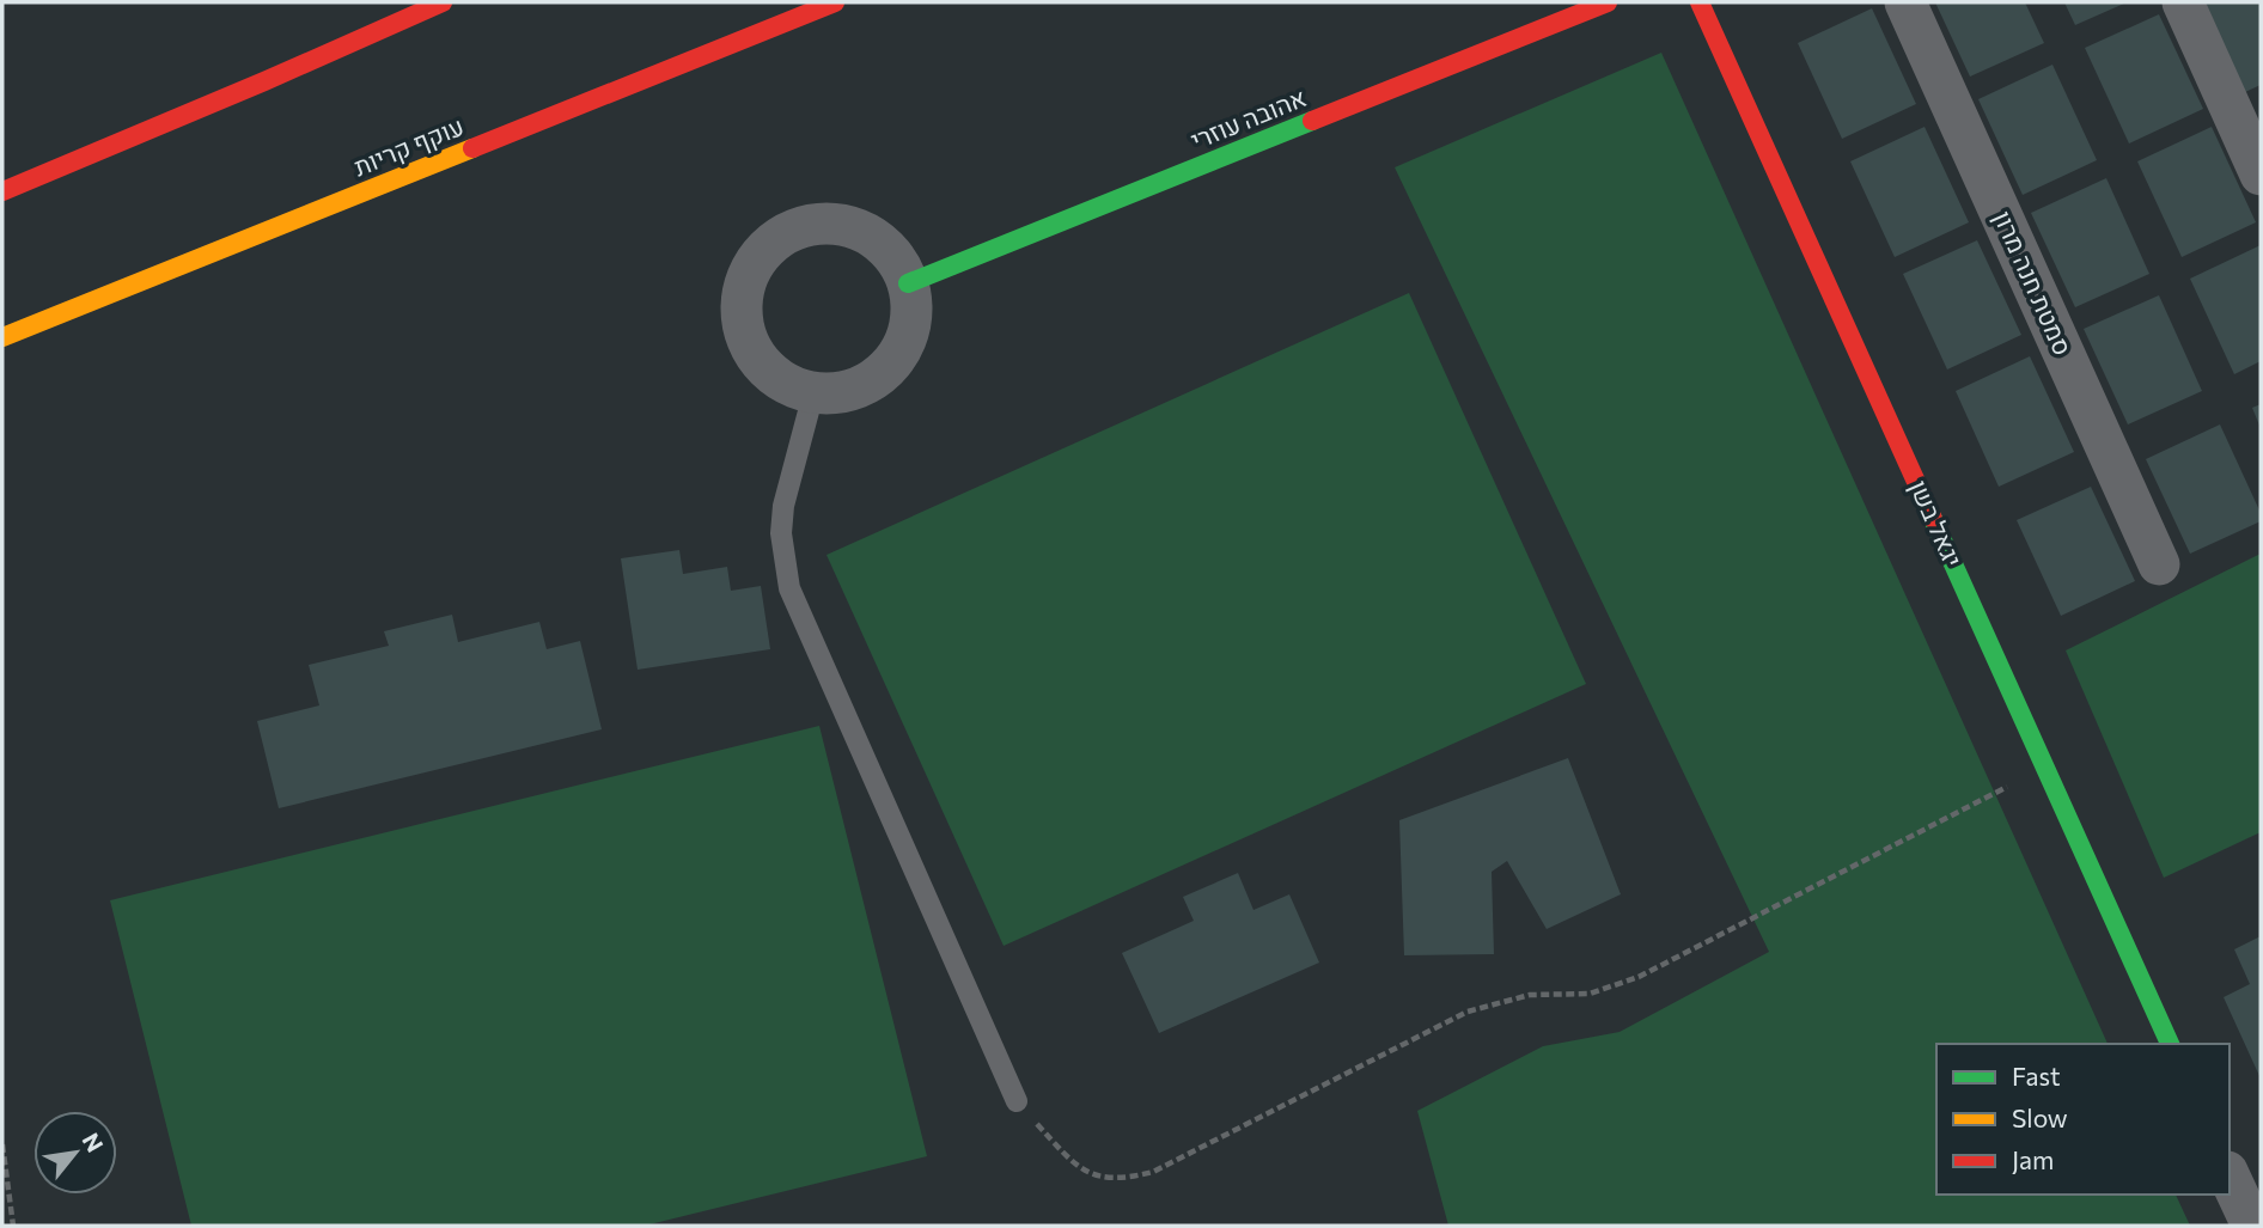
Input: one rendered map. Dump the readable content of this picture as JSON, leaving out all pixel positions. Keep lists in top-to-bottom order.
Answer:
{
  "streets": {
    "main road": ["אהובה עוזרי", "עוקף קריות", "יגאל בשן"],
    "street": ["סמטת חנה מרון"]
  },
  "legend": ["Fast", "Slow", "Jam"],
  "north": "top right"
}
